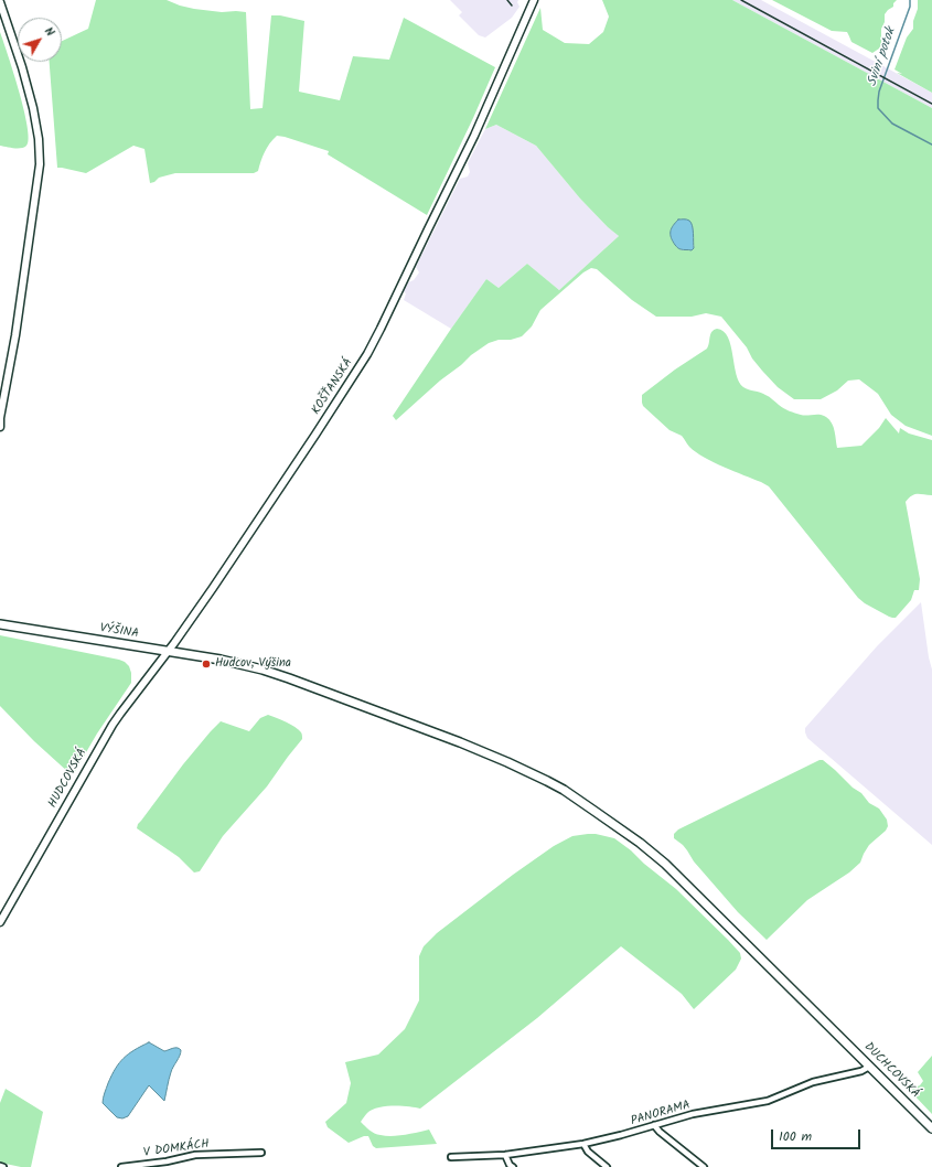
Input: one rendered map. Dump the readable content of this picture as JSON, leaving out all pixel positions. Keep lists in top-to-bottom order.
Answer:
{
  "streets": {
    "main road": ["VÝŠINA", "DUCHCOVSKÁ"],
    "street": [
      "KOŠŤANSKÁ",
      "HUDCOVSKÁ",
      "PANORAMA",
      "V DOMKÁCH"
    ]
  },
  "crossings": [
    ["KOŠŤANSKÁ", "VÝŠINA"],
    ["KOŠŤANSKÁ", "HUDCOVSKÁ"],
    ["VÝŠINA", "HUDCOVSKÁ"],
    ["VÝŠINA", "DUCHCOVSKÁ"],
    ["DUCHCOVSKÁ", "PANORAMA"]
  ],
  "water": ["Sviní potok"],
  "places": ["Hudcov, Výšina"],
  "scale_bar": "100 m",
  "north": "top right"
}
